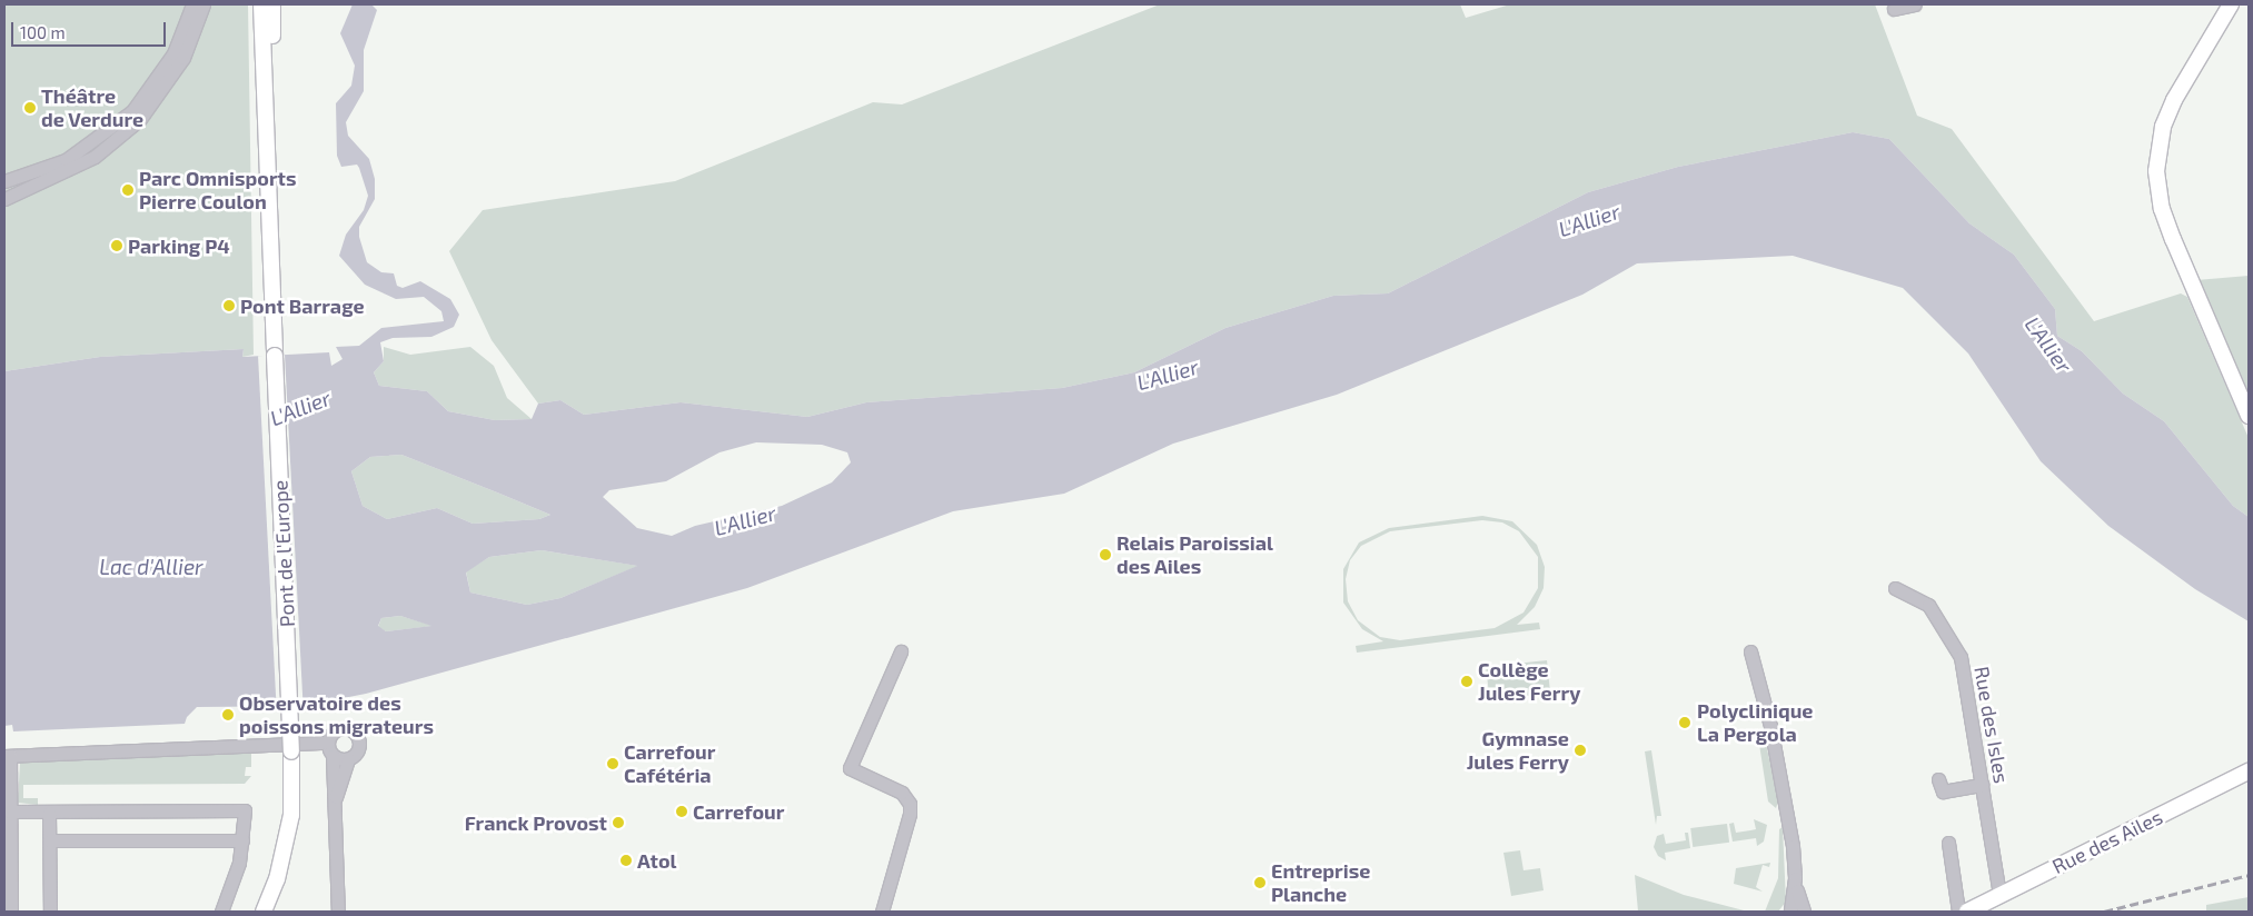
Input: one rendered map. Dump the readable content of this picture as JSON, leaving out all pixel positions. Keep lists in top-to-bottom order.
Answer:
{
  "streets": {
    "main road": ["Pont de l'Europe", "Rue des Ailes"],
    "street": ["Rue des Isles"]
  },
  "crossings": [
    ["Rue des Isles", "Rue des Ailes"]
  ],
  "water": ["L'Allier", "Lac d'Allier"],
  "places": [
    "Théâtre de Verdure",
    "Parc Omnisports Pierre Coulon",
    "Parking P4",
    "Pont Barrage",
    "Relais Paroissial des Ailes",
    "Collège Jules Ferry",
    "Observatoire des poissons migrateurs",
    "Polyclinique La Pergola",
    "Gymnase Jules Ferry",
    "Carrefour Cafétéria",
    "Carrefour",
    "Franck Provost",
    "Atol",
    "Entreprise Planche"
  ],
  "scale_bar": "100 m"
}
